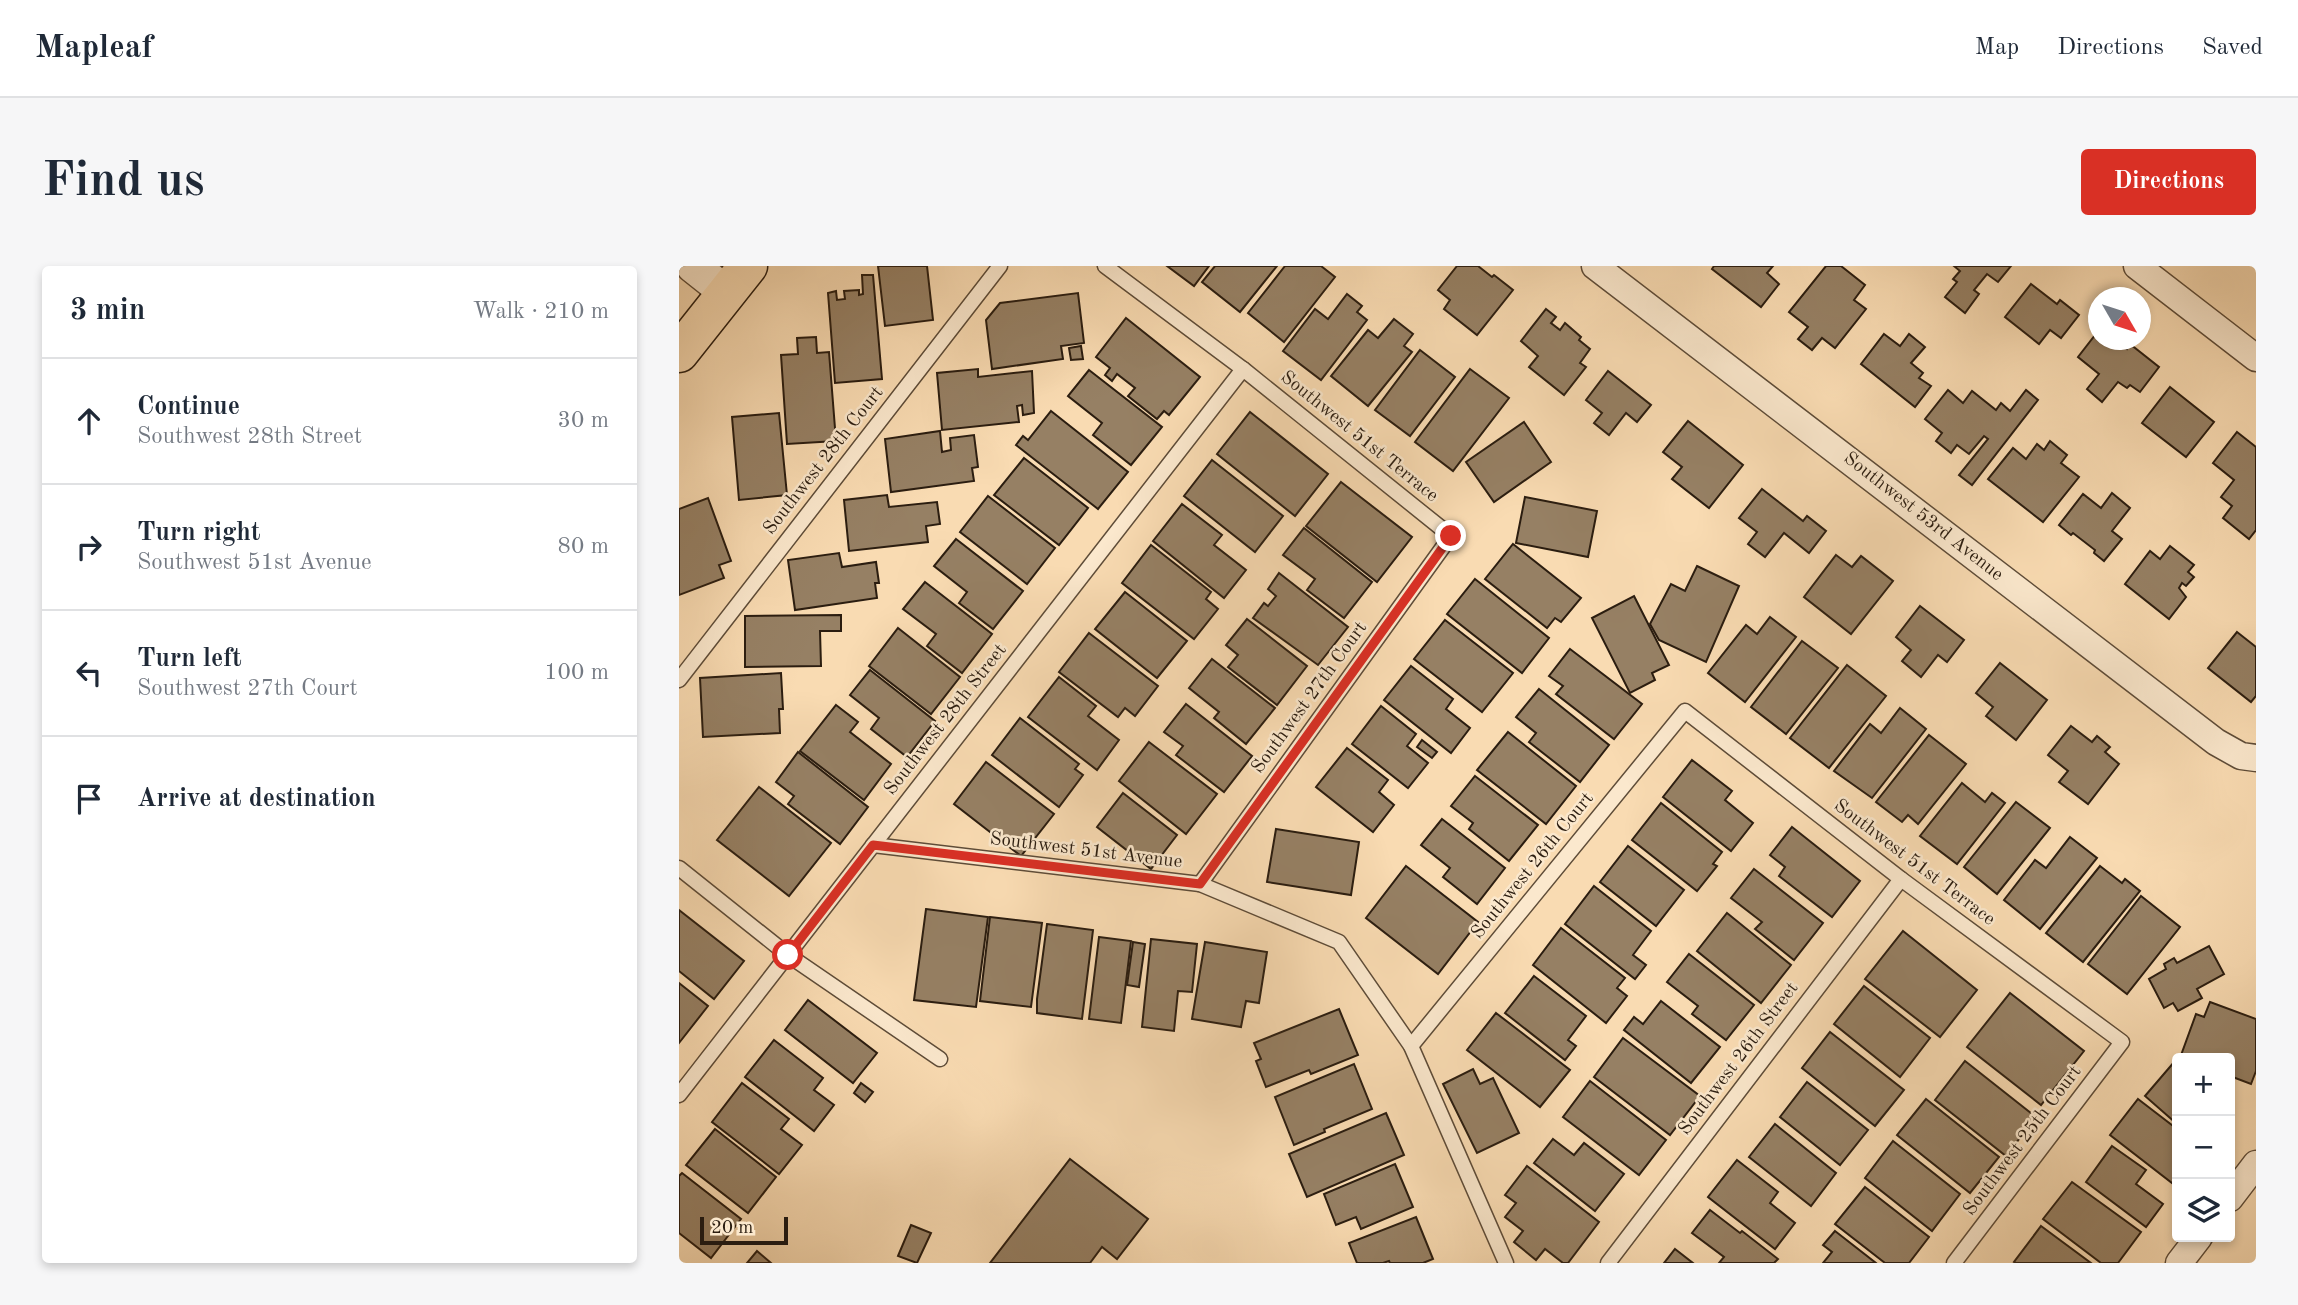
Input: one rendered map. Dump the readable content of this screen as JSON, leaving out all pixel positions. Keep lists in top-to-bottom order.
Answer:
{
  "streets": {
    "street": ["Southwest 53rd Avenue"],
    "lane": [
      "Southwest 51st Terrace",
      "Southwest 28th Court",
      "Southwest 27th Court",
      "Southwest 28th Street",
      "Southwest 51st Avenue",
      "Southwest 26th Court",
      "Southwest 26th Street",
      "Southwest 25th Court"
    ]
  },
  "crossings": [
    ["Southwest 51st Terrace", "Southwest 27th Court"],
    ["Southwest 51st Terrace", "Southwest 28th Street"],
    ["Southwest 51st Terrace", "Southwest 26th Court"],
    ["Southwest 51st Terrace", "Southwest 26th Street"],
    ["Southwest 51st Terrace", "Southwest 25th Court"],
    ["Southwest 27th Court", "Southwest 51st Avenue"],
    ["Southwest 28th Street", "Southwest 51st Avenue"],
    ["Southwest 51st Avenue", "Southwest 26th Court"]
  ],
  "scale_bar": "20 m",
  "north": "bottom right",
  "page": {
    "header": "Mapleaf",
    "nav": ["Map", "Directions", "Saved"],
    "buttons": "Directions",
    "title": "Find us",
    "heading": ["3 min", "Walk · 210 m"],
    "list": [
      ["Continue", "Southwest 28th Street", "30 m"],
      ["Turn right", "Southwest 51st Avenue", "80 m"],
      ["Turn left", "Southwest 27th Court", "100 m"],
      "Arrive at destination"
    ],
    "map_buttons": ["+", "−"],
    "scale": "20 m"
  }
}
